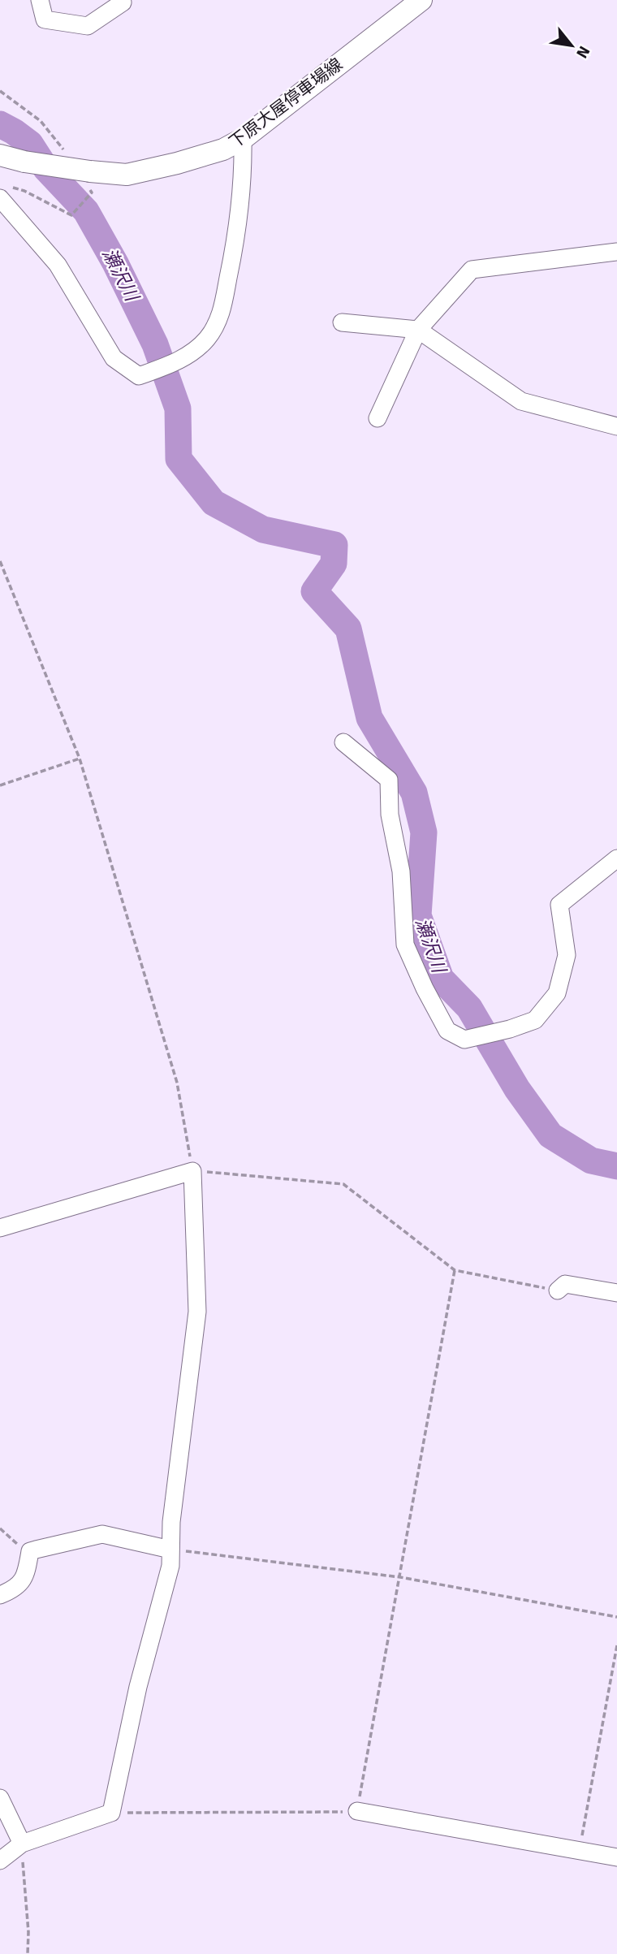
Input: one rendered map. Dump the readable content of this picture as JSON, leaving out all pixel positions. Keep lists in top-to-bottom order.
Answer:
{
  "streets": {
    "main road": ["下原大屋停車場線"]
  },
  "water": ["瀬沢川"],
  "north": "bottom right"
}
